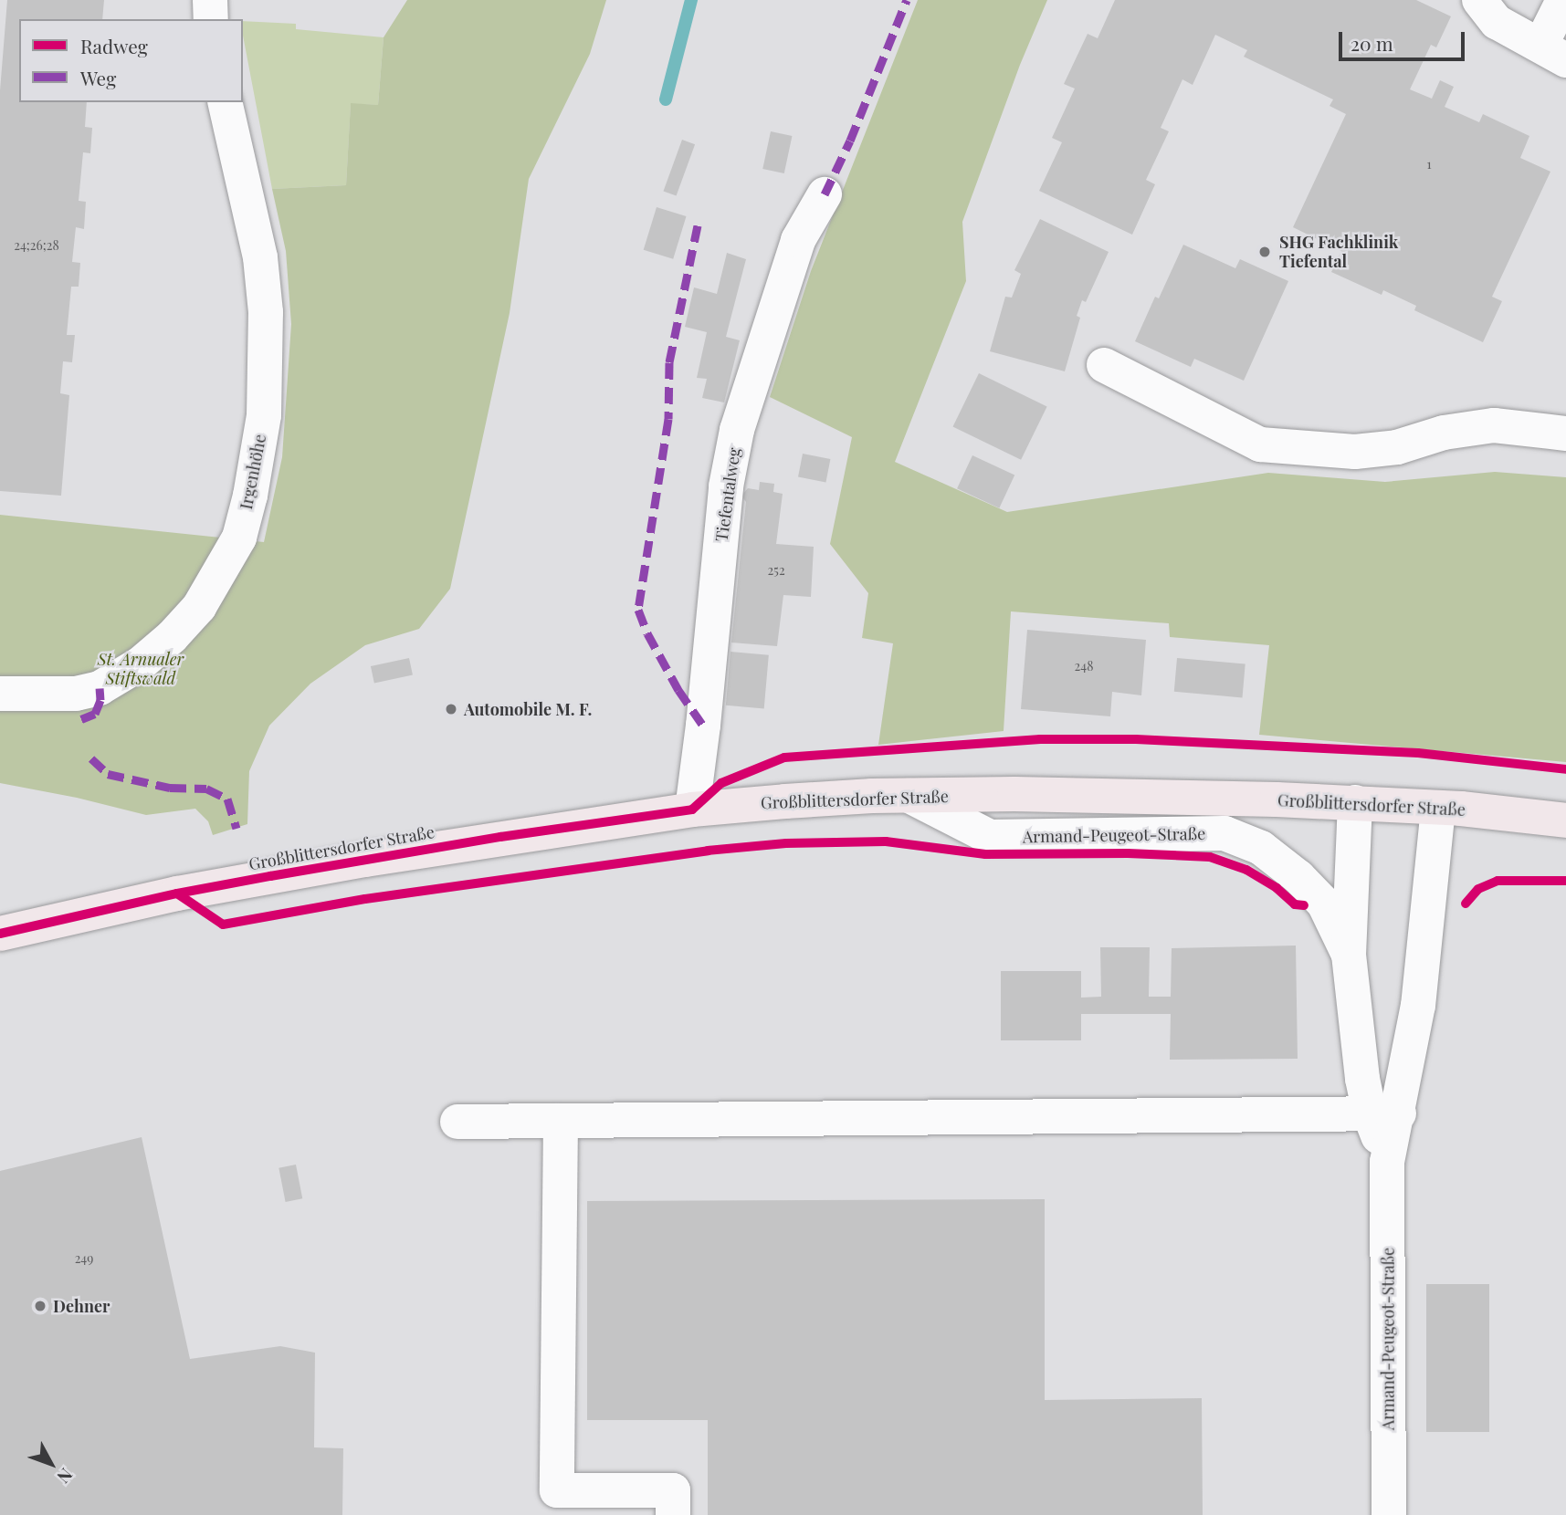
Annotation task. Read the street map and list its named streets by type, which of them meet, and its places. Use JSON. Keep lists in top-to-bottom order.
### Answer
{
  "streets": {
    "main road": ["Großblittersdorfer Straße"],
    "street": ["Irgenhöhe", "Tiefentalweg", "Armand-Peugeot-Straße"]
  },
  "crossings": [
    ["Tiefentalweg", "Großblittersdorfer Straße"],
    ["Großblittersdorfer Straße", "Armand-Peugeot-Straße"]
  ],
  "parks": ["St. Arnualer Stiftswald"],
  "places": ["SHG Fachklinik Tiefental", "Automobile M. F.", "Dehner"],
  "house_numbers": [
    "1",
    "24;26;28",
    "252",
    "248",
    "249"
  ],
  "legend": ["Radweg", "Weg"],
  "scale_bar": "20 m",
  "north": "bottom right"
}
